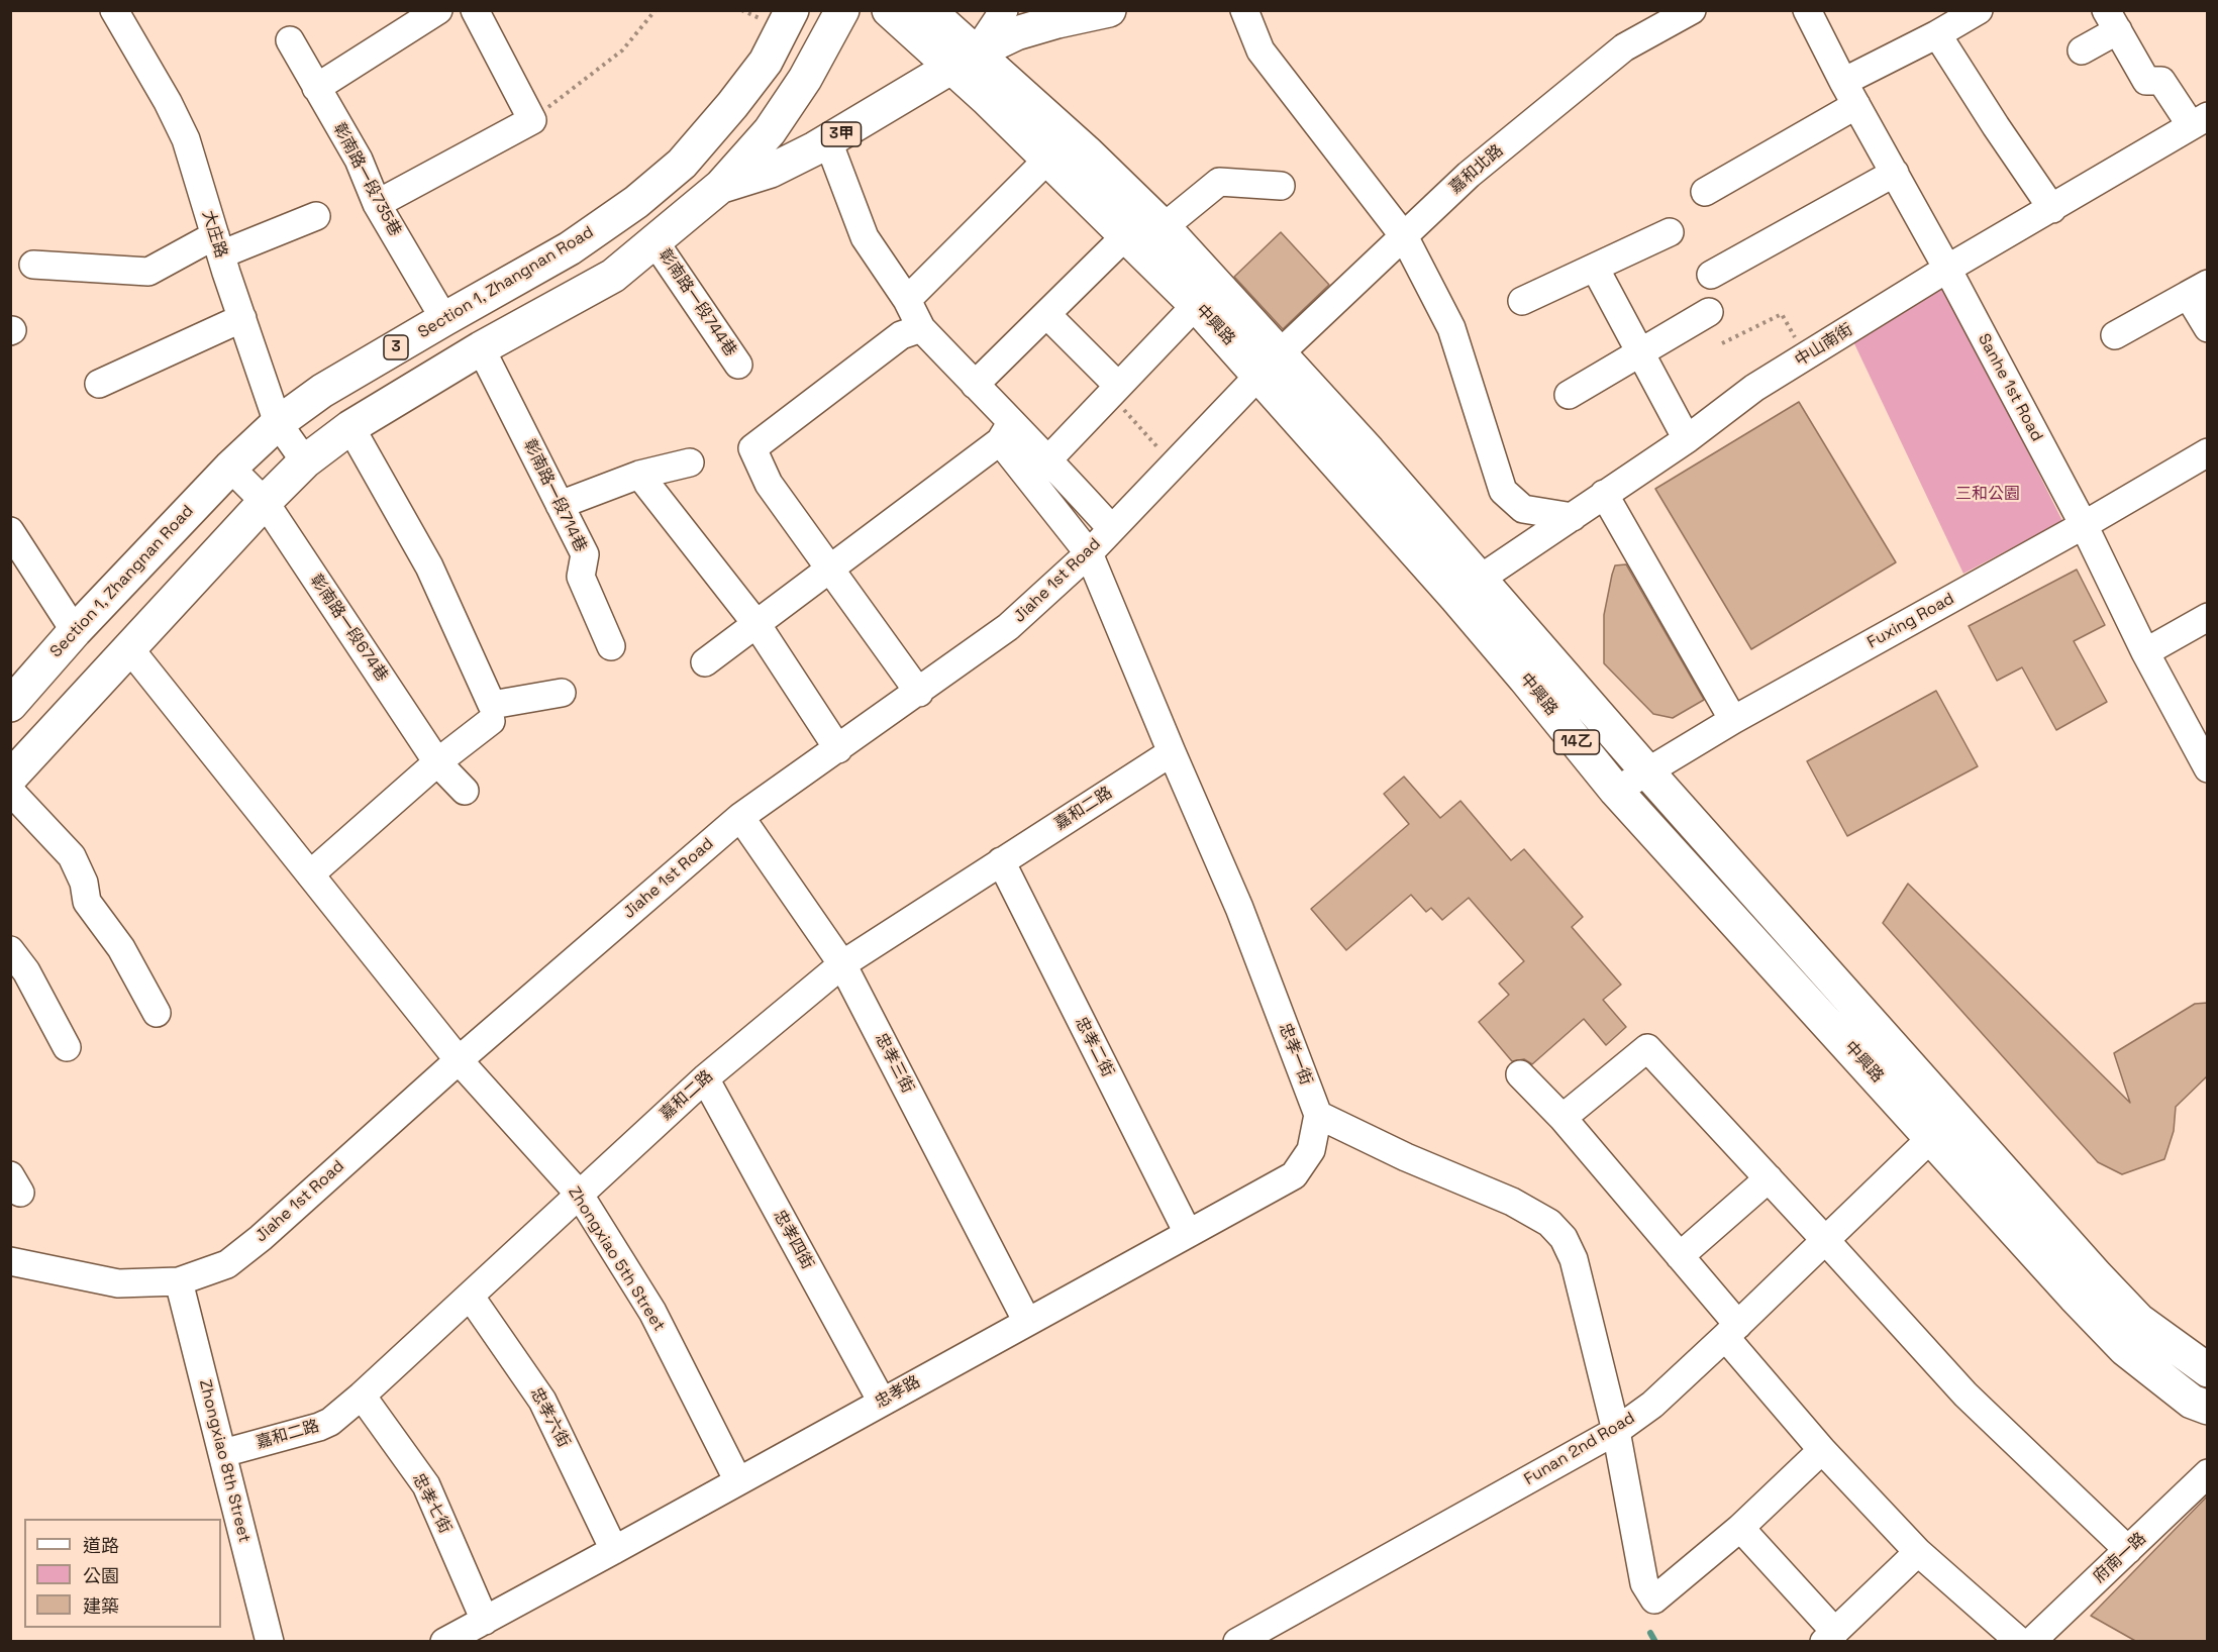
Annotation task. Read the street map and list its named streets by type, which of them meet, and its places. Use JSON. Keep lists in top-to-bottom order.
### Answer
{
  "streets": {
    "main road": [
      "3甲",
      "Section 1, Zhangnan Road",
      "中興路",
      "3",
      "14乙"
    ],
    "street": [
      "嘉和北路",
      "彰南路一段735巷",
      "大庄路",
      "彰南路一段744巷",
      "中山南街",
      "Sanhe 1st Road",
      "彰南路一段714巷",
      "Jiahe 1st Road",
      "Fuxing Road",
      "彰南路一段674巷",
      "嘉和二路",
      "忠孝二街",
      "忠孝一街",
      "忠孝三街",
      "忠孝四街",
      "Zhongxiao 5th Street",
      "忠孝路",
      "忠孝六街",
      "Funan 2nd Road",
      "Zhongxiao 8th Street",
      "忠孝七街",
      "府南一路"
    ]
  },
  "crossings": [
    ["3甲", "中興路"],
    ["嘉和北路", "中興路"],
    ["嘉和北路", "Jiahe 1st Road"],
    ["彰南路一段735巷", "Section 1, Zhangnan Road"],
    ["大庄路", "Section 1, Zhangnan Road"],
    ["Section 1, Zhangnan Road", "彰南路一段674巷"],
    ["中興路", "中山南街"],
    ["中興路", "Jiahe 1st Road"],
    ["中興路", "Fuxing Road"],
    ["中興路", "Funan 2nd Road"],
    ["中山南街", "Sanhe 1st Road"],
    ["Sanhe 1st Road", "Fuxing Road"],
    ["Jiahe 1st Road", "忠孝一街"],
    ["Jiahe 1st Road", "忠孝三街"],
    ["Jiahe 1st Road", "Zhongxiao 5th Street"],
    ["Jiahe 1st Road", "Zhongxiao 8th Street"],
    ["嘉和二路", "忠孝二街"],
    ["嘉和二路", "忠孝一街"],
    ["嘉和二路", "忠孝三街"],
    ["嘉和二路", "忠孝四街"],
    ["嘉和二路", "Zhongxiao 5th Street"],
    ["嘉和二路", "忠孝六街"],
    ["嘉和二路", "Zhongxiao 8th Street"],
    ["嘉和二路", "忠孝七街"],
    ["忠孝二街", "忠孝路"],
    ["忠孝一街", "忠孝路"],
    ["忠孝三街", "忠孝路"],
    ["忠孝四街", "忠孝路"],
    ["Zhongxiao 5th Street", "忠孝路"],
    ["忠孝路", "忠孝六街"],
    ["忠孝路", "忠孝七街"]
  ],
  "parks": ["三和公園"],
  "legend": ["道路", "公園", "建築"]
}
